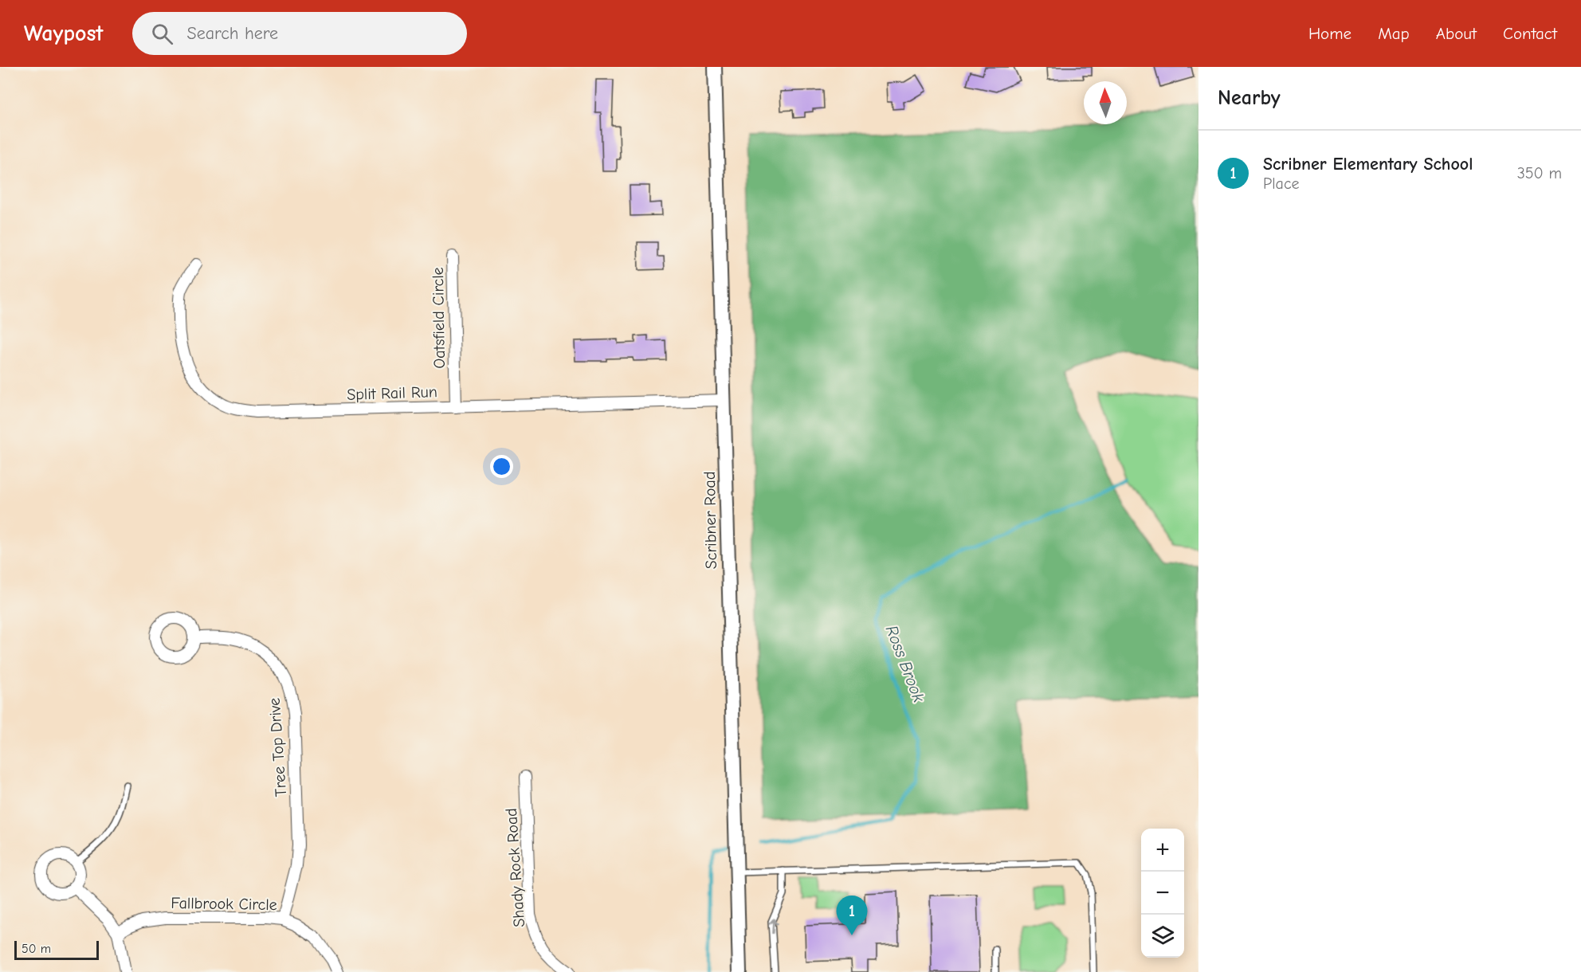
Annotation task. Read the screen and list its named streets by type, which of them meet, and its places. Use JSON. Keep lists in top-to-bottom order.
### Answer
{
  "streets": {
    "street": [
      "Oatsfield Circle",
      "Split Rail Run",
      "Scribner Road",
      "Tree Top Drive",
      "Shady Rock Road",
      "Fallbrook Circle"
    ]
  },
  "crossings": [
    ["Oatsfield Circle", "Split Rail Run"],
    ["Split Rail Run", "Scribner Road"],
    ["Tree Top Drive", "Fallbrook Circle"]
  ],
  "water": ["Ross Brook"],
  "scale_bar": "50 m",
  "north": "top",
  "page": {
    "header": "Waypost",
    "search": "Search here",
    "nav": [
      "Home",
      "Map",
      "About",
      "Contact"
    ],
    "heading": "Nearby",
    "list": [
      {
        "mark": "1",
        "name": "Scribner Elementary School",
        "note": "Place",
        "value": "350 m"
      }
    ],
    "map_buttons": ["+", "−"],
    "pins": "1",
    "scale": "50 m"
  }
}
